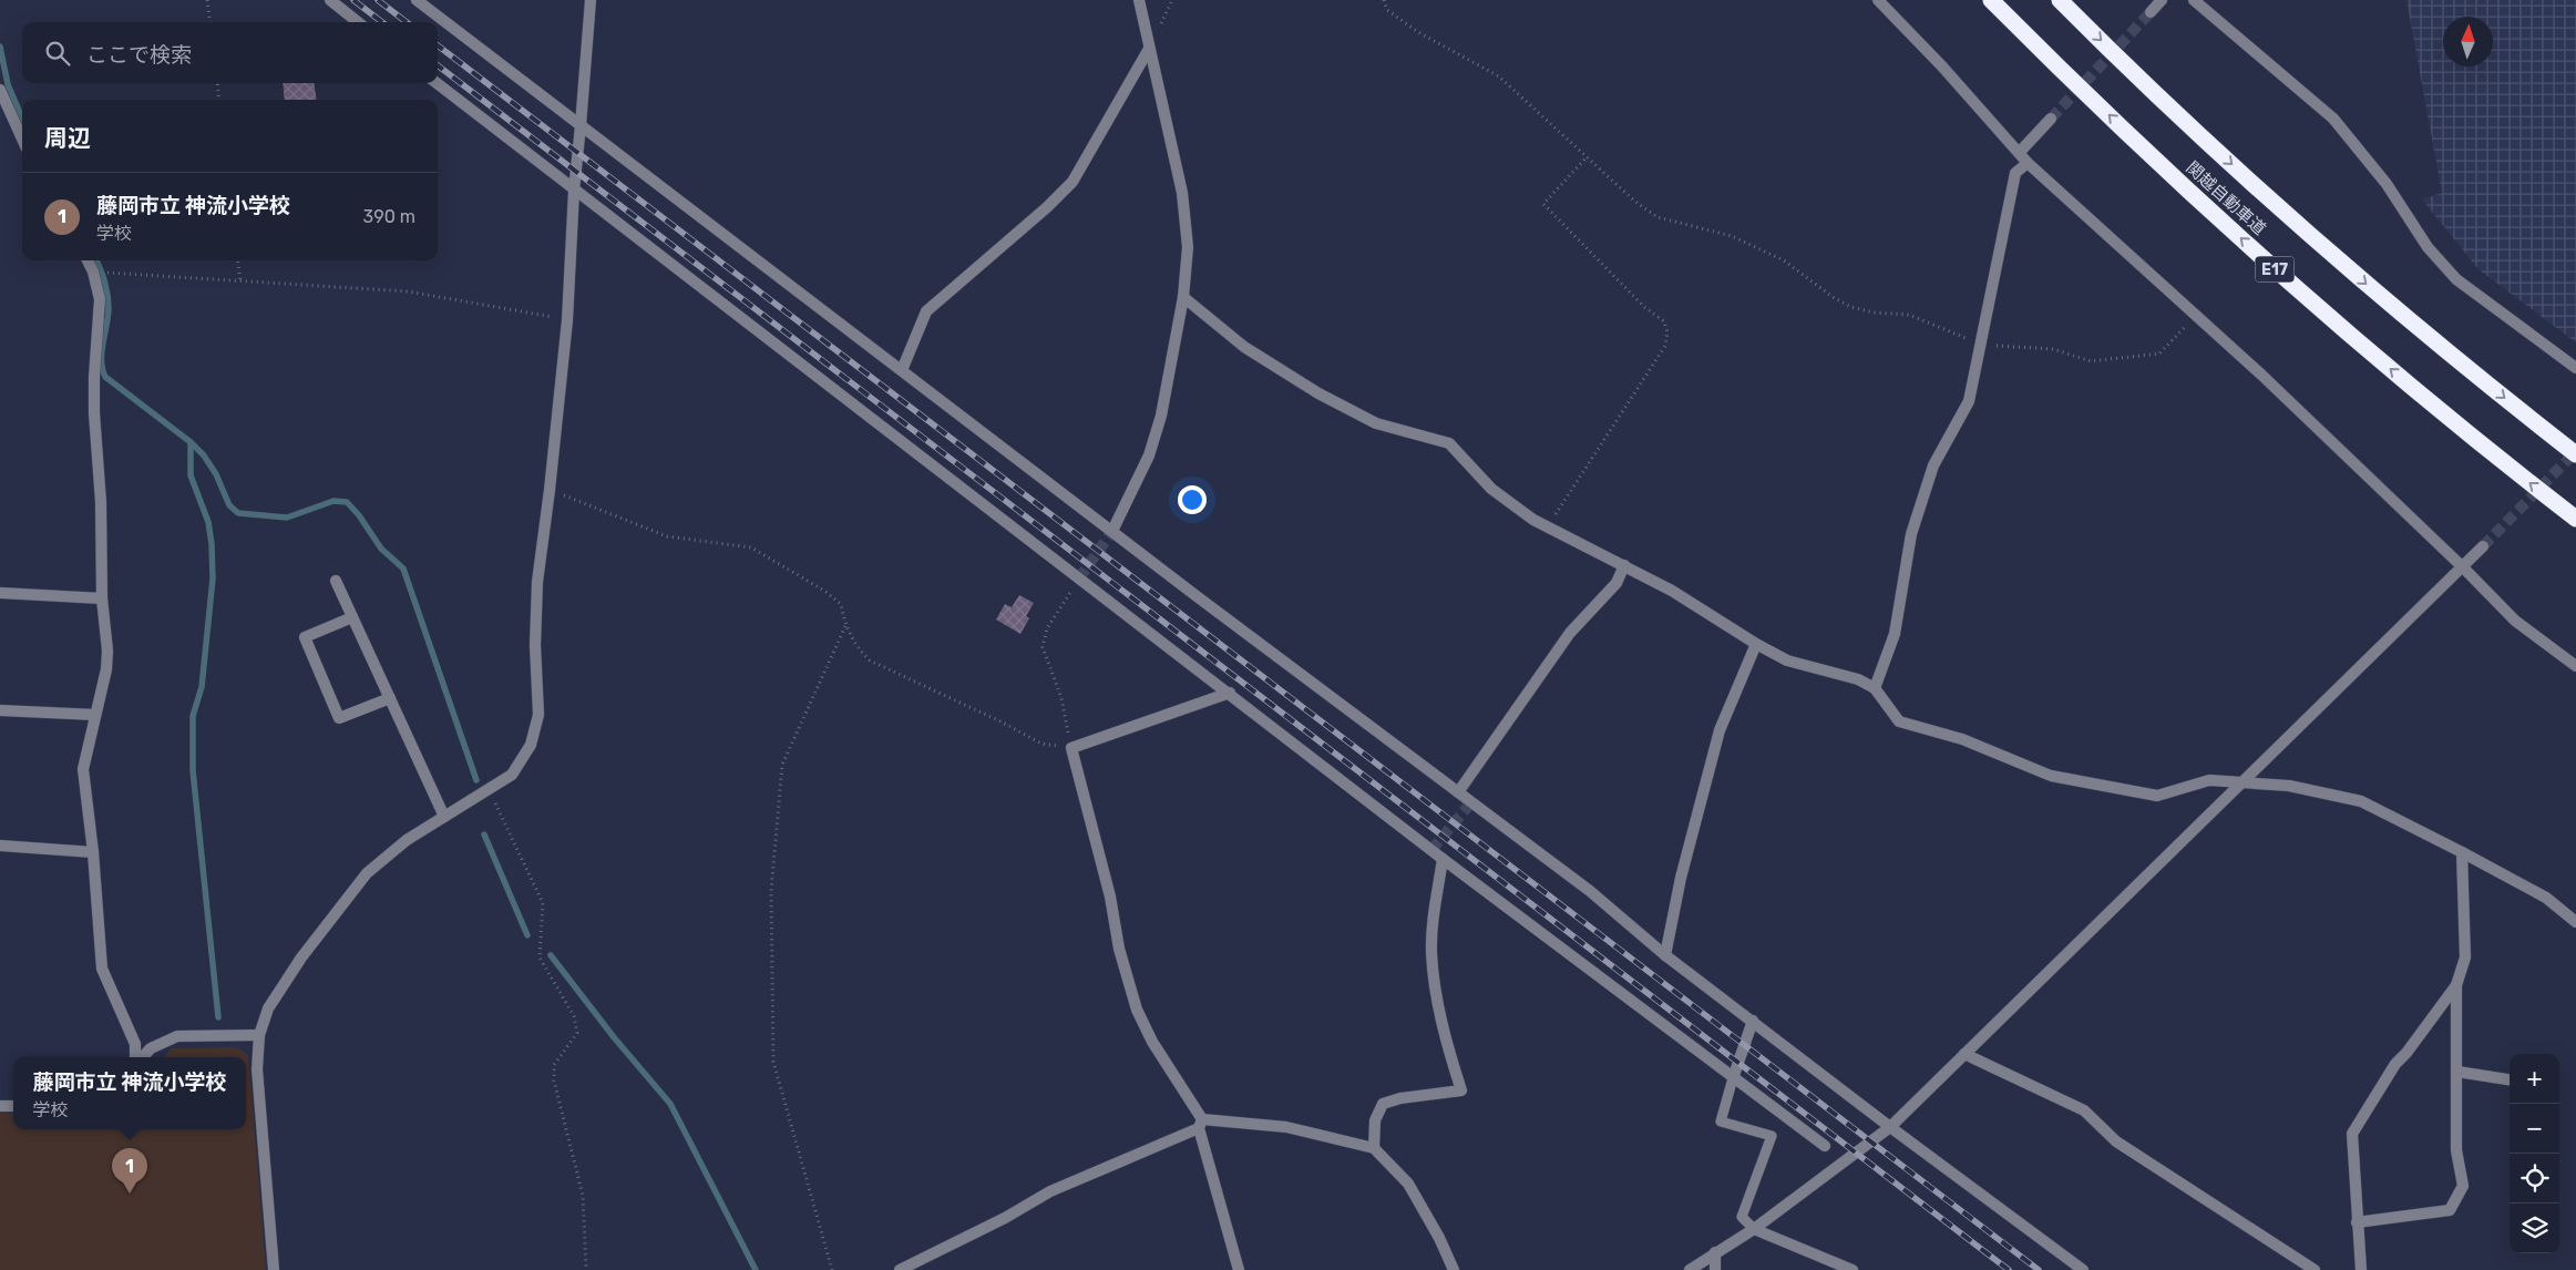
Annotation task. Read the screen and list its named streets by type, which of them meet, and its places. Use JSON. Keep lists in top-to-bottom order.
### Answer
{
  "streets": {
    "highway": ["関越自動車道", "E17"]
  },
  "north": "top",
  "page": {
    "search": "ここで検索",
    "heading": "周辺",
    "list": [
      {
        "mark": "1",
        "name": "藤岡市立 神流小学校",
        "note": "学校",
        "value": "390 m"
      }
    ],
    "map_buttons": ["+", "−"],
    "popup": ["藤岡市立 神流小学校", "学校"],
    "pins": "1"
  }
}
